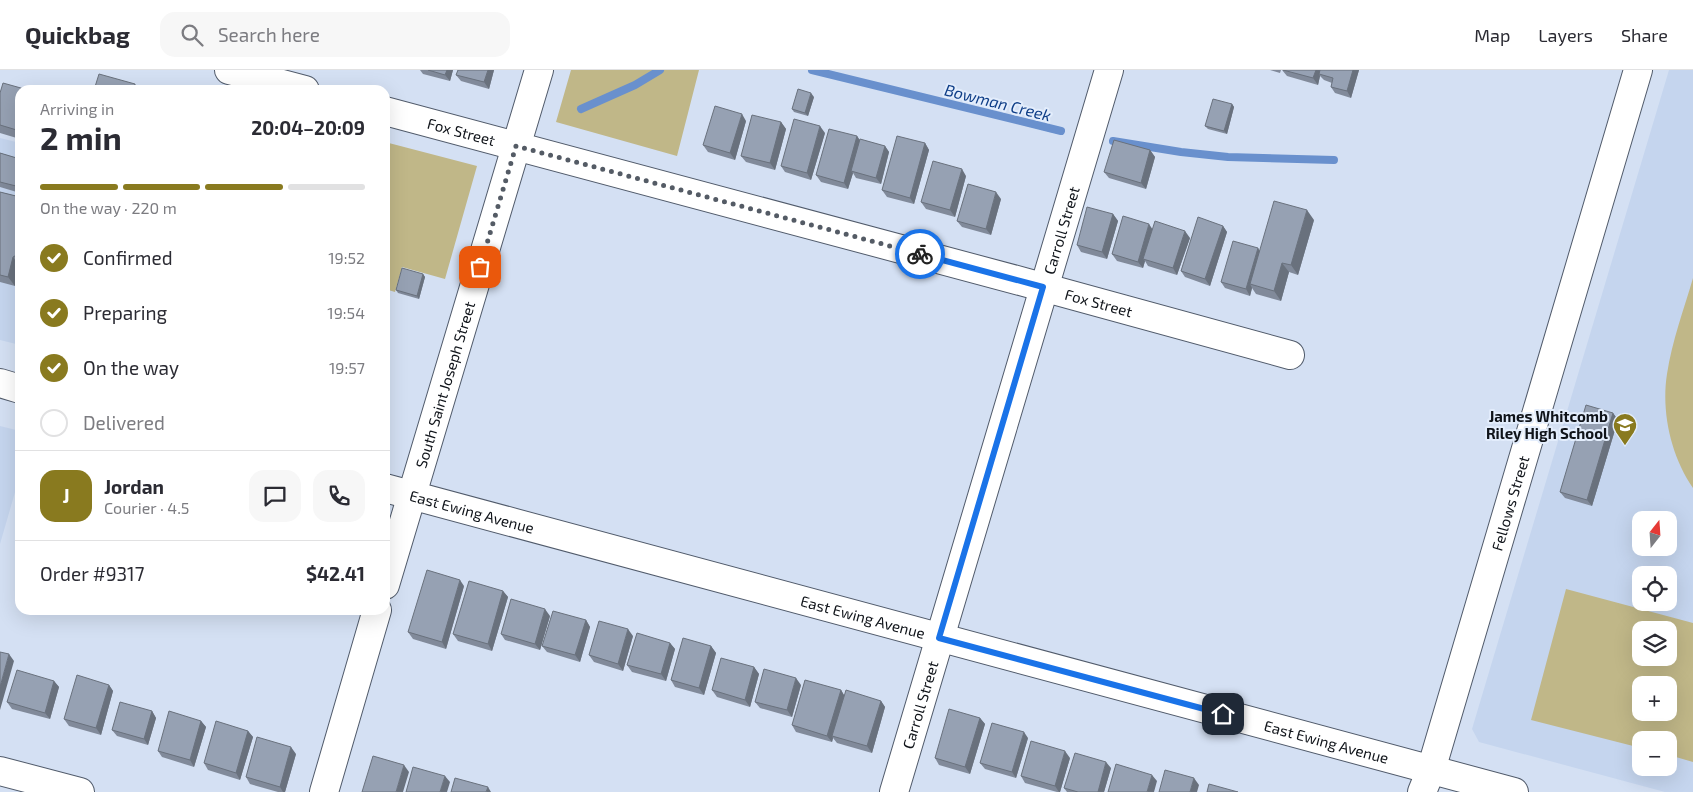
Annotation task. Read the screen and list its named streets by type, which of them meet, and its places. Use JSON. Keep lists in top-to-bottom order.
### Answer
{
  "streets": {
    "street": [
      "Fox Street",
      "Carroll Street",
      "South Saint Joseph Street",
      "Fellows Street",
      "East Ewing Avenue"
    ]
  },
  "crossings": [
    ["Fox Street", "Carroll Street"],
    ["Fox Street", "South Saint Joseph Street"],
    ["Carroll Street", "East Ewing Avenue"],
    ["South Saint Joseph Street", "East Ewing Avenue"],
    ["Fellows Street", "East Ewing Avenue"]
  ],
  "water": ["Bowman Creek"],
  "places": {
    "school or university": ["James Whitcomb Riley High School"]
  },
  "north": "top",
  "page": {
    "header": "Quickbag",
    "search": "Search here",
    "nav": ["Map", "Layers", "Share"],
    "heading": ["2 min", "Arriving in", "20:04–20:09"],
    "panel": [
      "Jordan",
      "Courier · 4.5",
      "Order #9317",
      "$42.41"
    ],
    "bar": "On the way · 220 m",
    "list": [
      ["Confirmed", "19:52"],
      ["Preparing", "19:54"],
      ["On the way", "19:57"],
      "Delivered"
    ],
    "round": "J",
    "map_buttons": ["+", "−"]
  }
}
